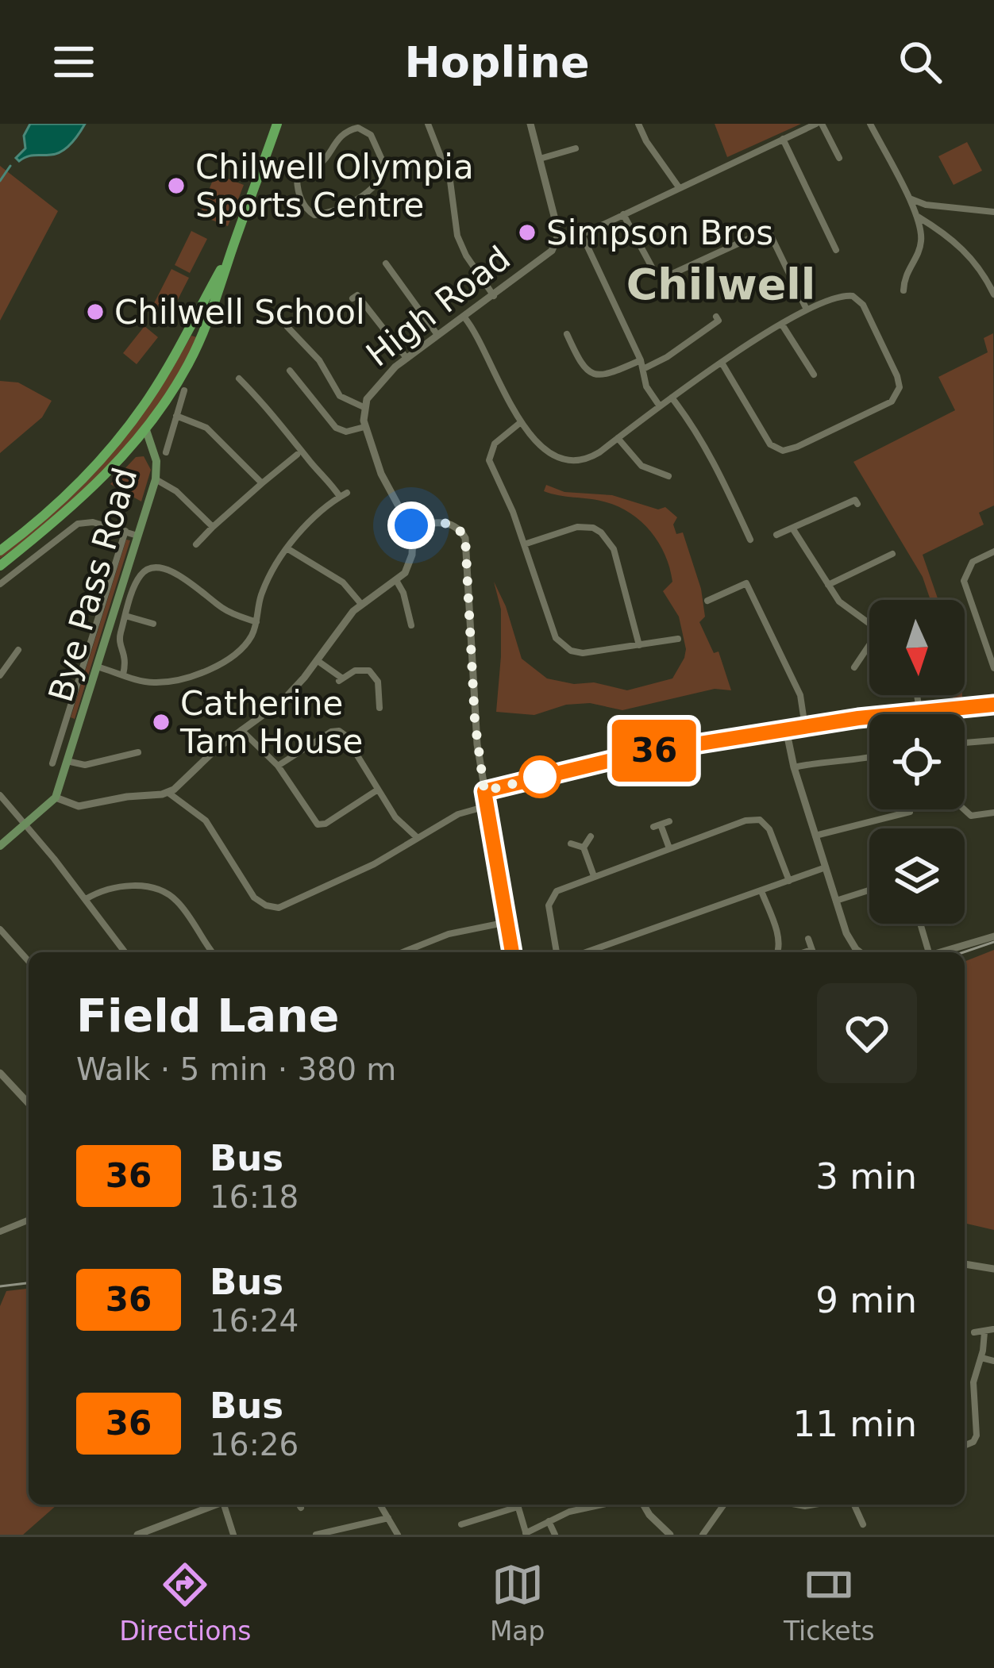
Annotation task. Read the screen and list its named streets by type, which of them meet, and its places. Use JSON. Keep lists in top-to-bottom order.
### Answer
{
  "streets": {
    "main road": ["Bye Pass Road"],
    "street": ["High Road"]
  },
  "districts": ["Chilwell"],
  "places": [
    "Chilwell Olympia Sports Centre",
    "Simpson Bros",
    "Chilwell School",
    "Catherine Tam House"
  ],
  "lines": ["bus line 36"],
  "north": "bottom",
  "page": {
    "header": "Hopline",
    "on_map": "36",
    "heading": ["Field Lane", "Walk · 5 min · 380 m"],
    "list": [
      {
        "mark": "36",
        "name": "Bus",
        "note": "16:18",
        "value": "3 min"
      },
      {
        "mark": "36",
        "name": "Bus",
        "note": "16:24",
        "value": "9 min"
      },
      {
        "mark": "36",
        "name": "Bus",
        "note": "16:26",
        "value": "11 min"
      }
    ],
    "tabs": ["Directions", "Map", "Tickets"]
  }
}
